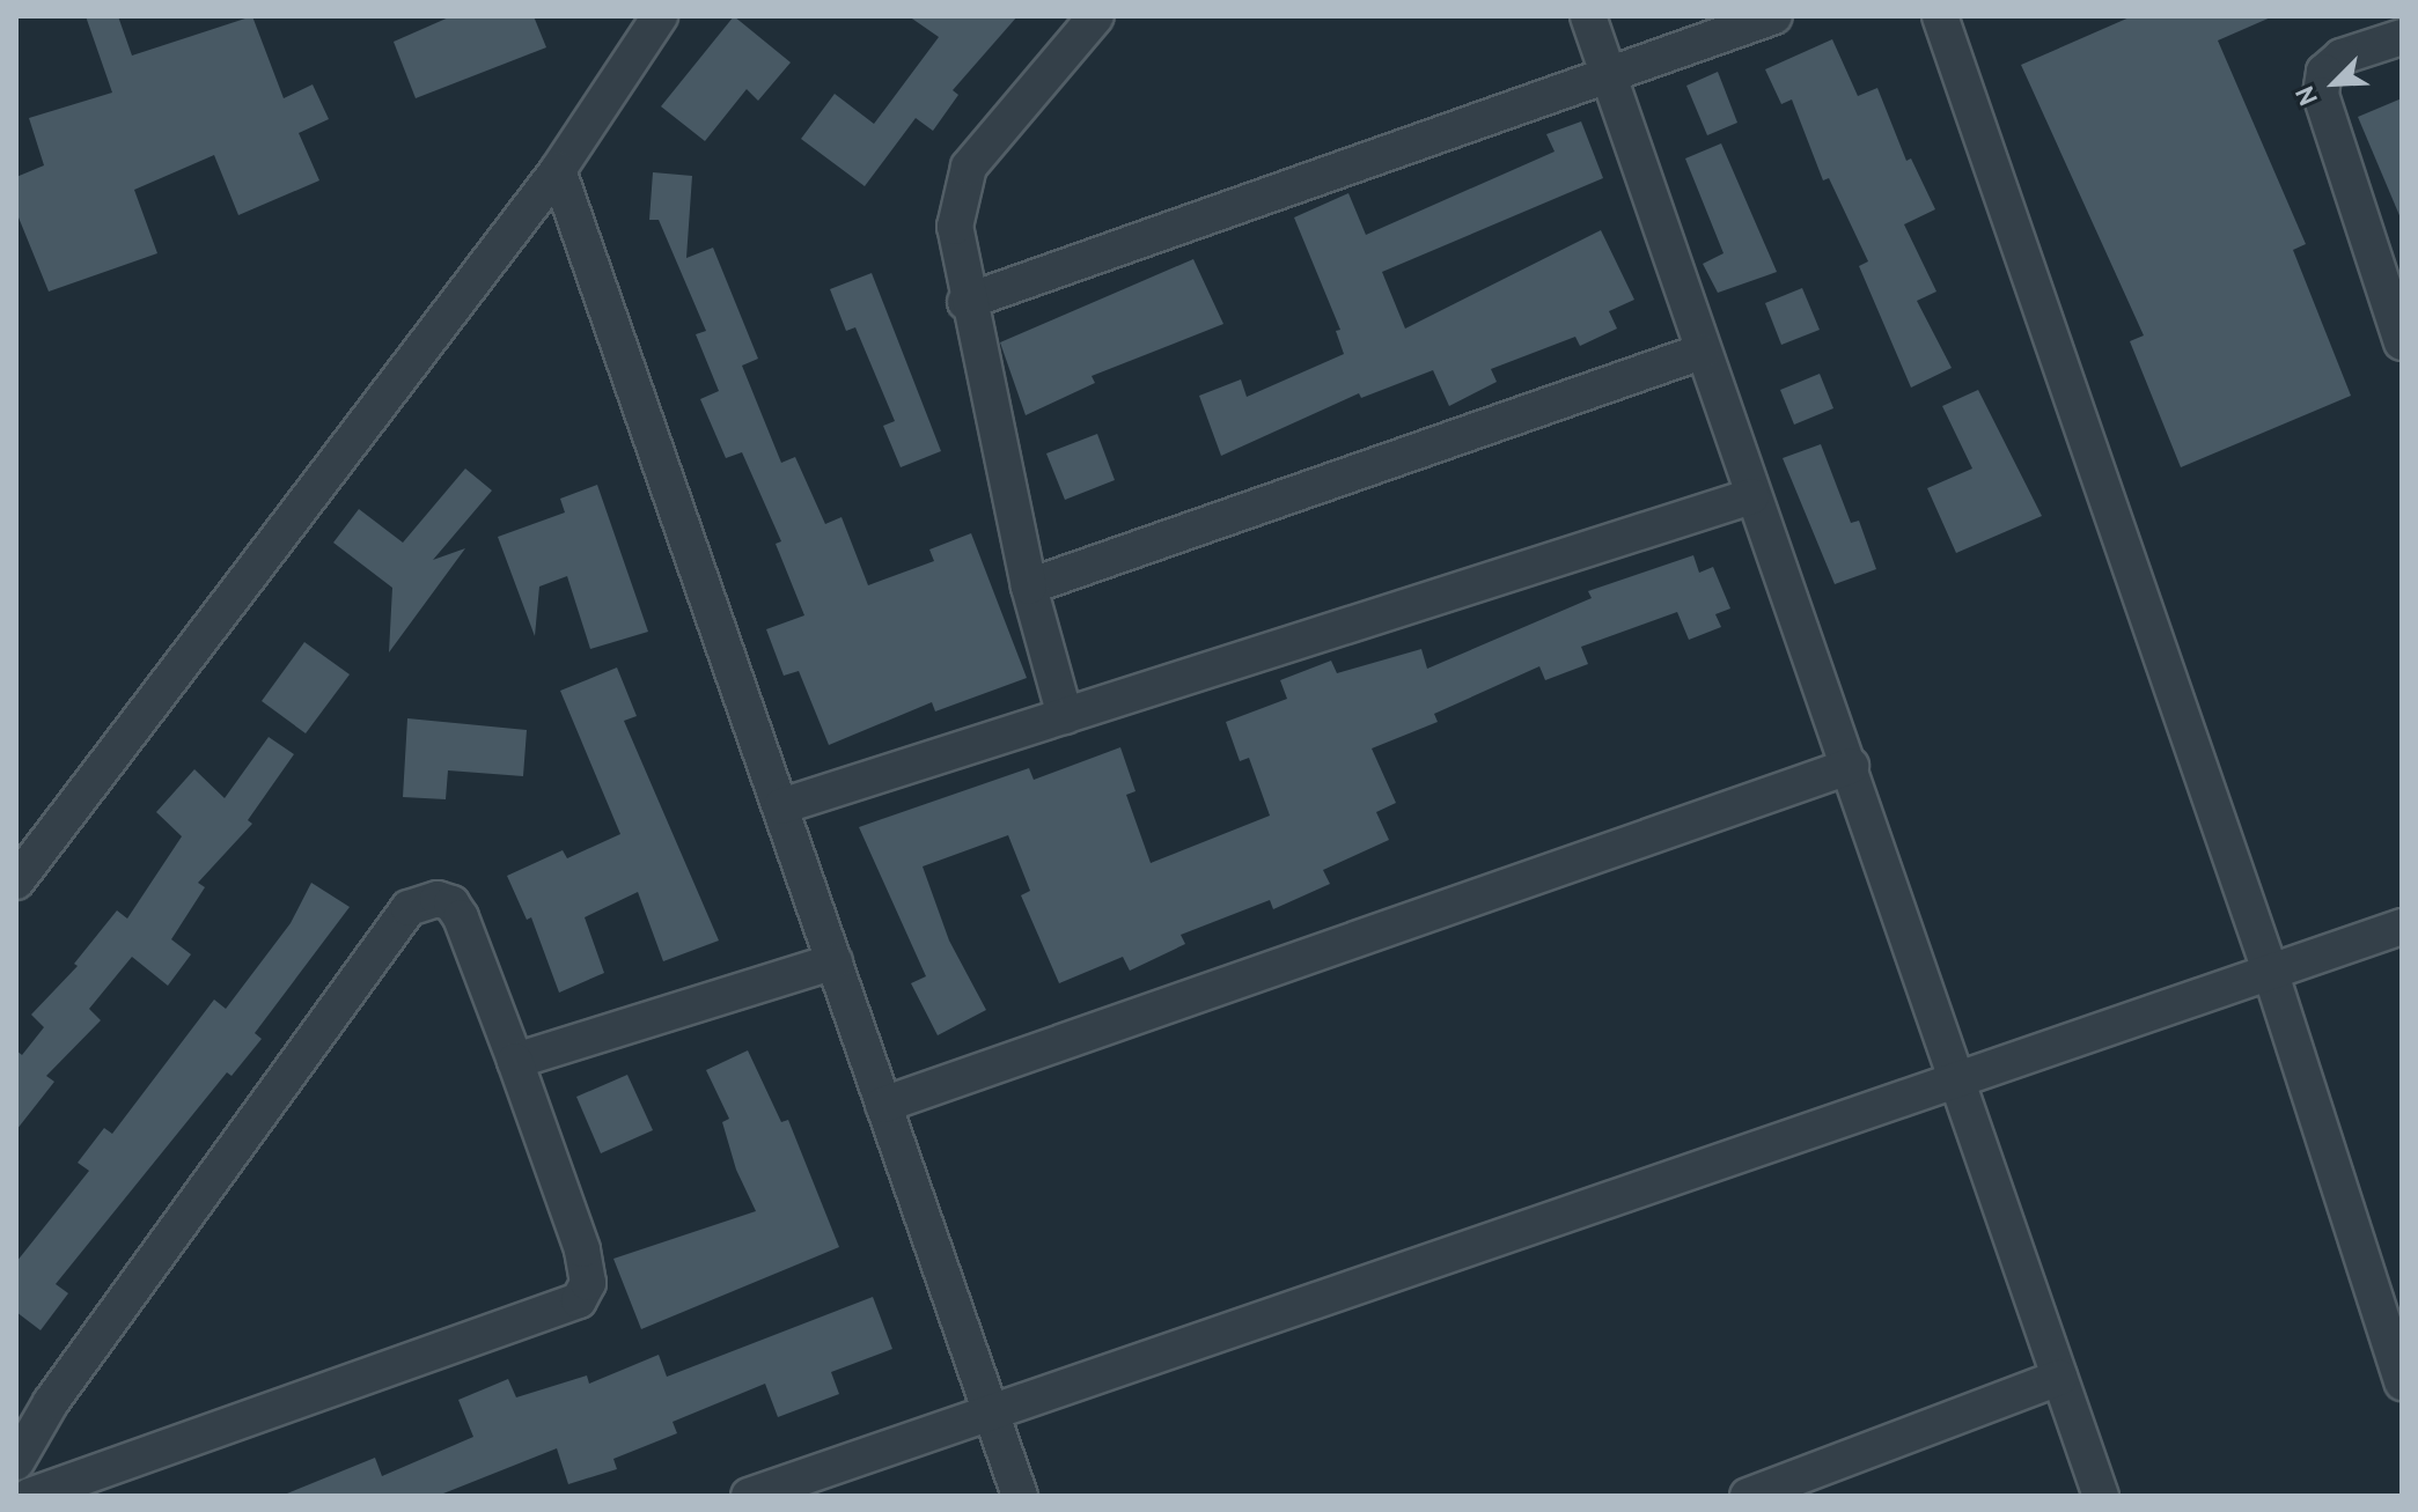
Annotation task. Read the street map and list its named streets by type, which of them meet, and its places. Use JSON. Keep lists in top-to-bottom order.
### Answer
{
  "north": "bottom left"
}
